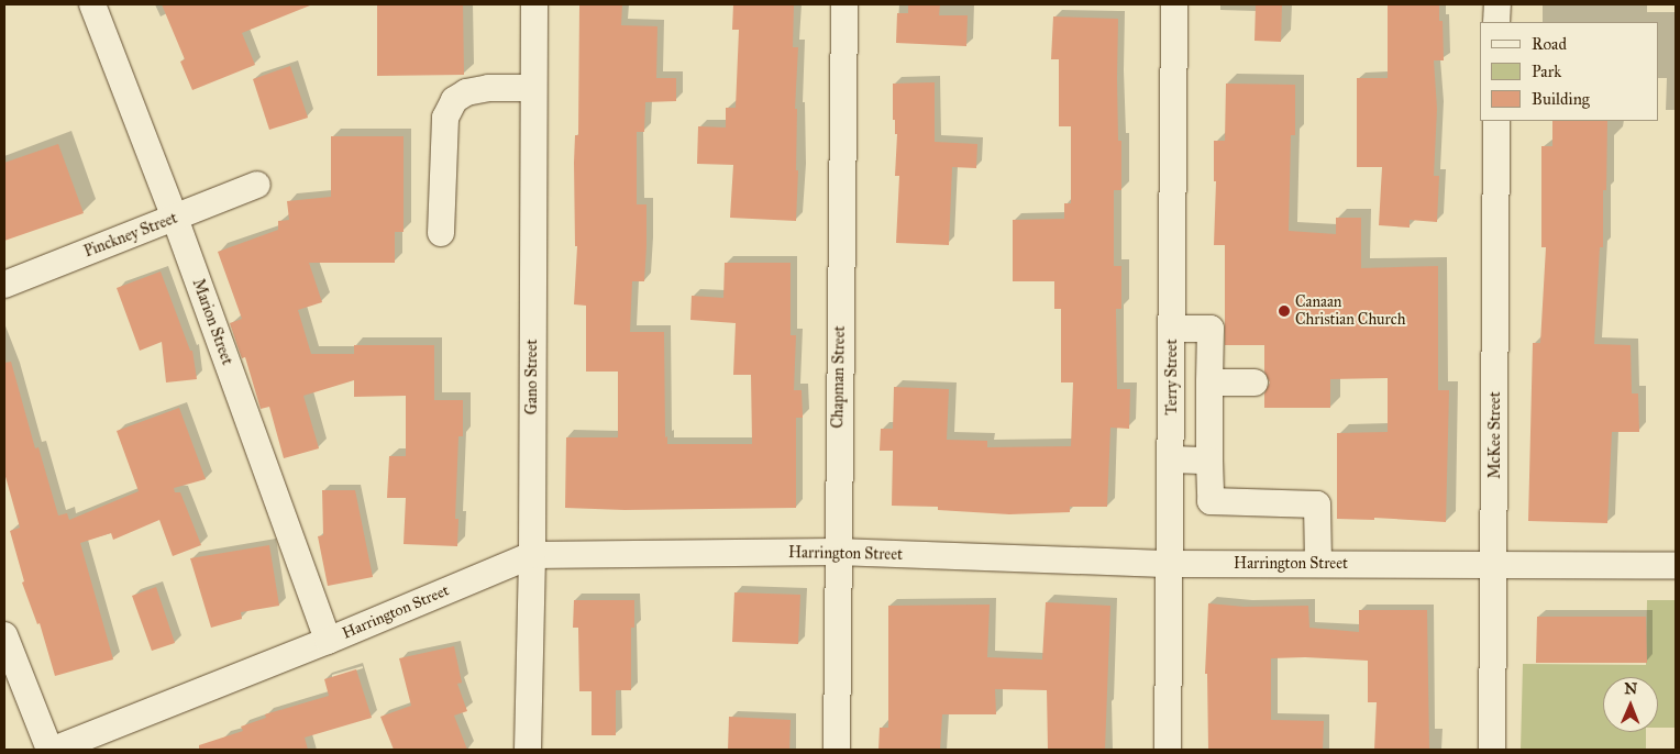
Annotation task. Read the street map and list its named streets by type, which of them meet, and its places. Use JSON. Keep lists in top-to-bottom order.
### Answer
{
  "streets": {
    "street": [
      "Pinckney Street",
      "Marion Street",
      "Gano Street",
      "Chapman Street",
      "Terry Street",
      "McKee Street",
      "Harrington Street"
    ]
  },
  "crossings": [
    ["Pinckney Street", "Marion Street"],
    ["Marion Street", "Harrington Street"],
    ["Gano Street", "Harrington Street"],
    ["Chapman Street", "Harrington Street"],
    ["Terry Street", "Harrington Street"],
    ["McKee Street", "Harrington Street"]
  ],
  "places": ["Canaan Christian Church"],
  "legend": ["Road", "Park", "Building"],
  "north": "top"
}
